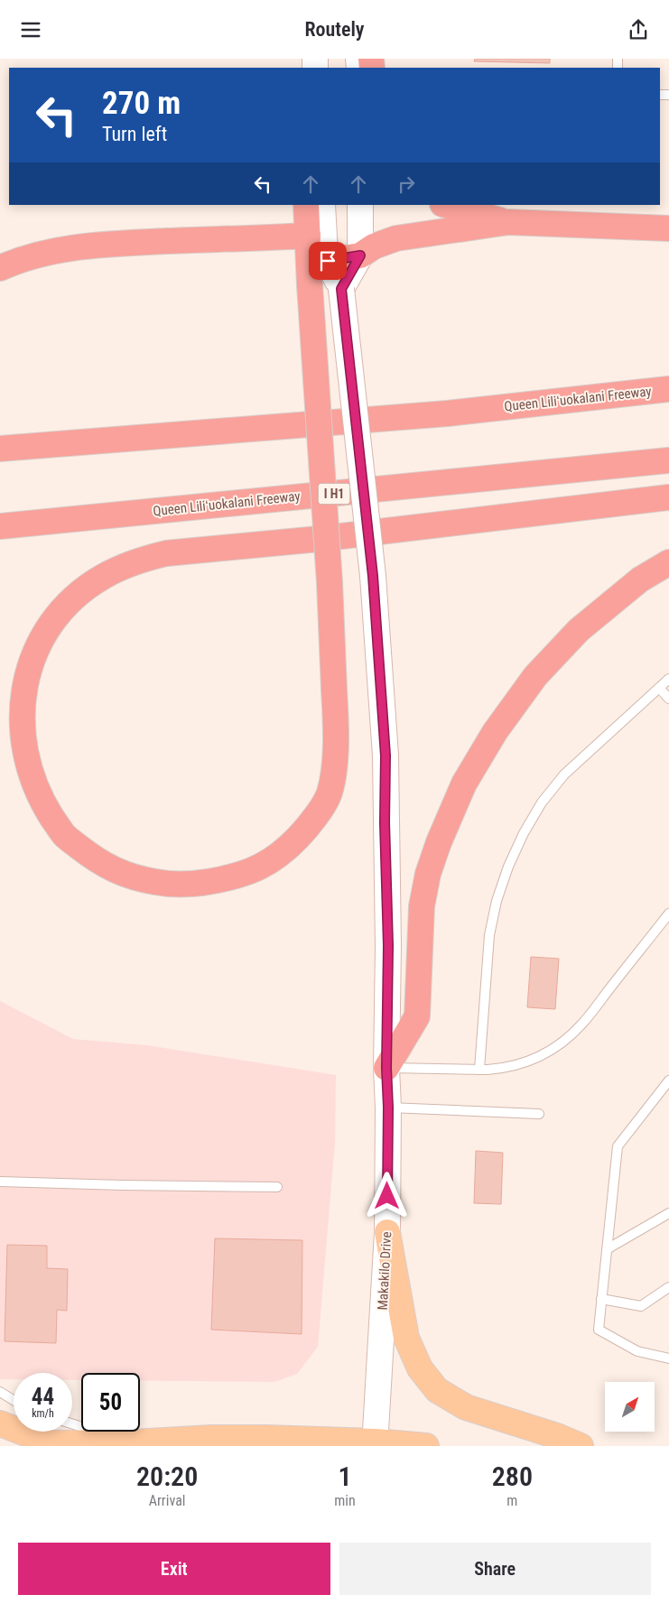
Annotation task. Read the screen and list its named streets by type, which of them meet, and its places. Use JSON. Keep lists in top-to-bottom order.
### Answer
{
  "streets": {
    "highway": ["Queen Liliʻuokalani Freeway", "I H1"],
    "main road": ["Makakilo Drive"]
  },
  "north": "top right",
  "page": {
    "header": "Routely",
    "turn": ["270 m", "Turn left"],
    "speed": "44 km/h",
    "limit": "50",
    "eta": [
      "20:20",
      "Arrival",
      "1",
      "min",
      "280",
      "m"
    ],
    "buttons": ["Exit", "Share"]
  }
}
